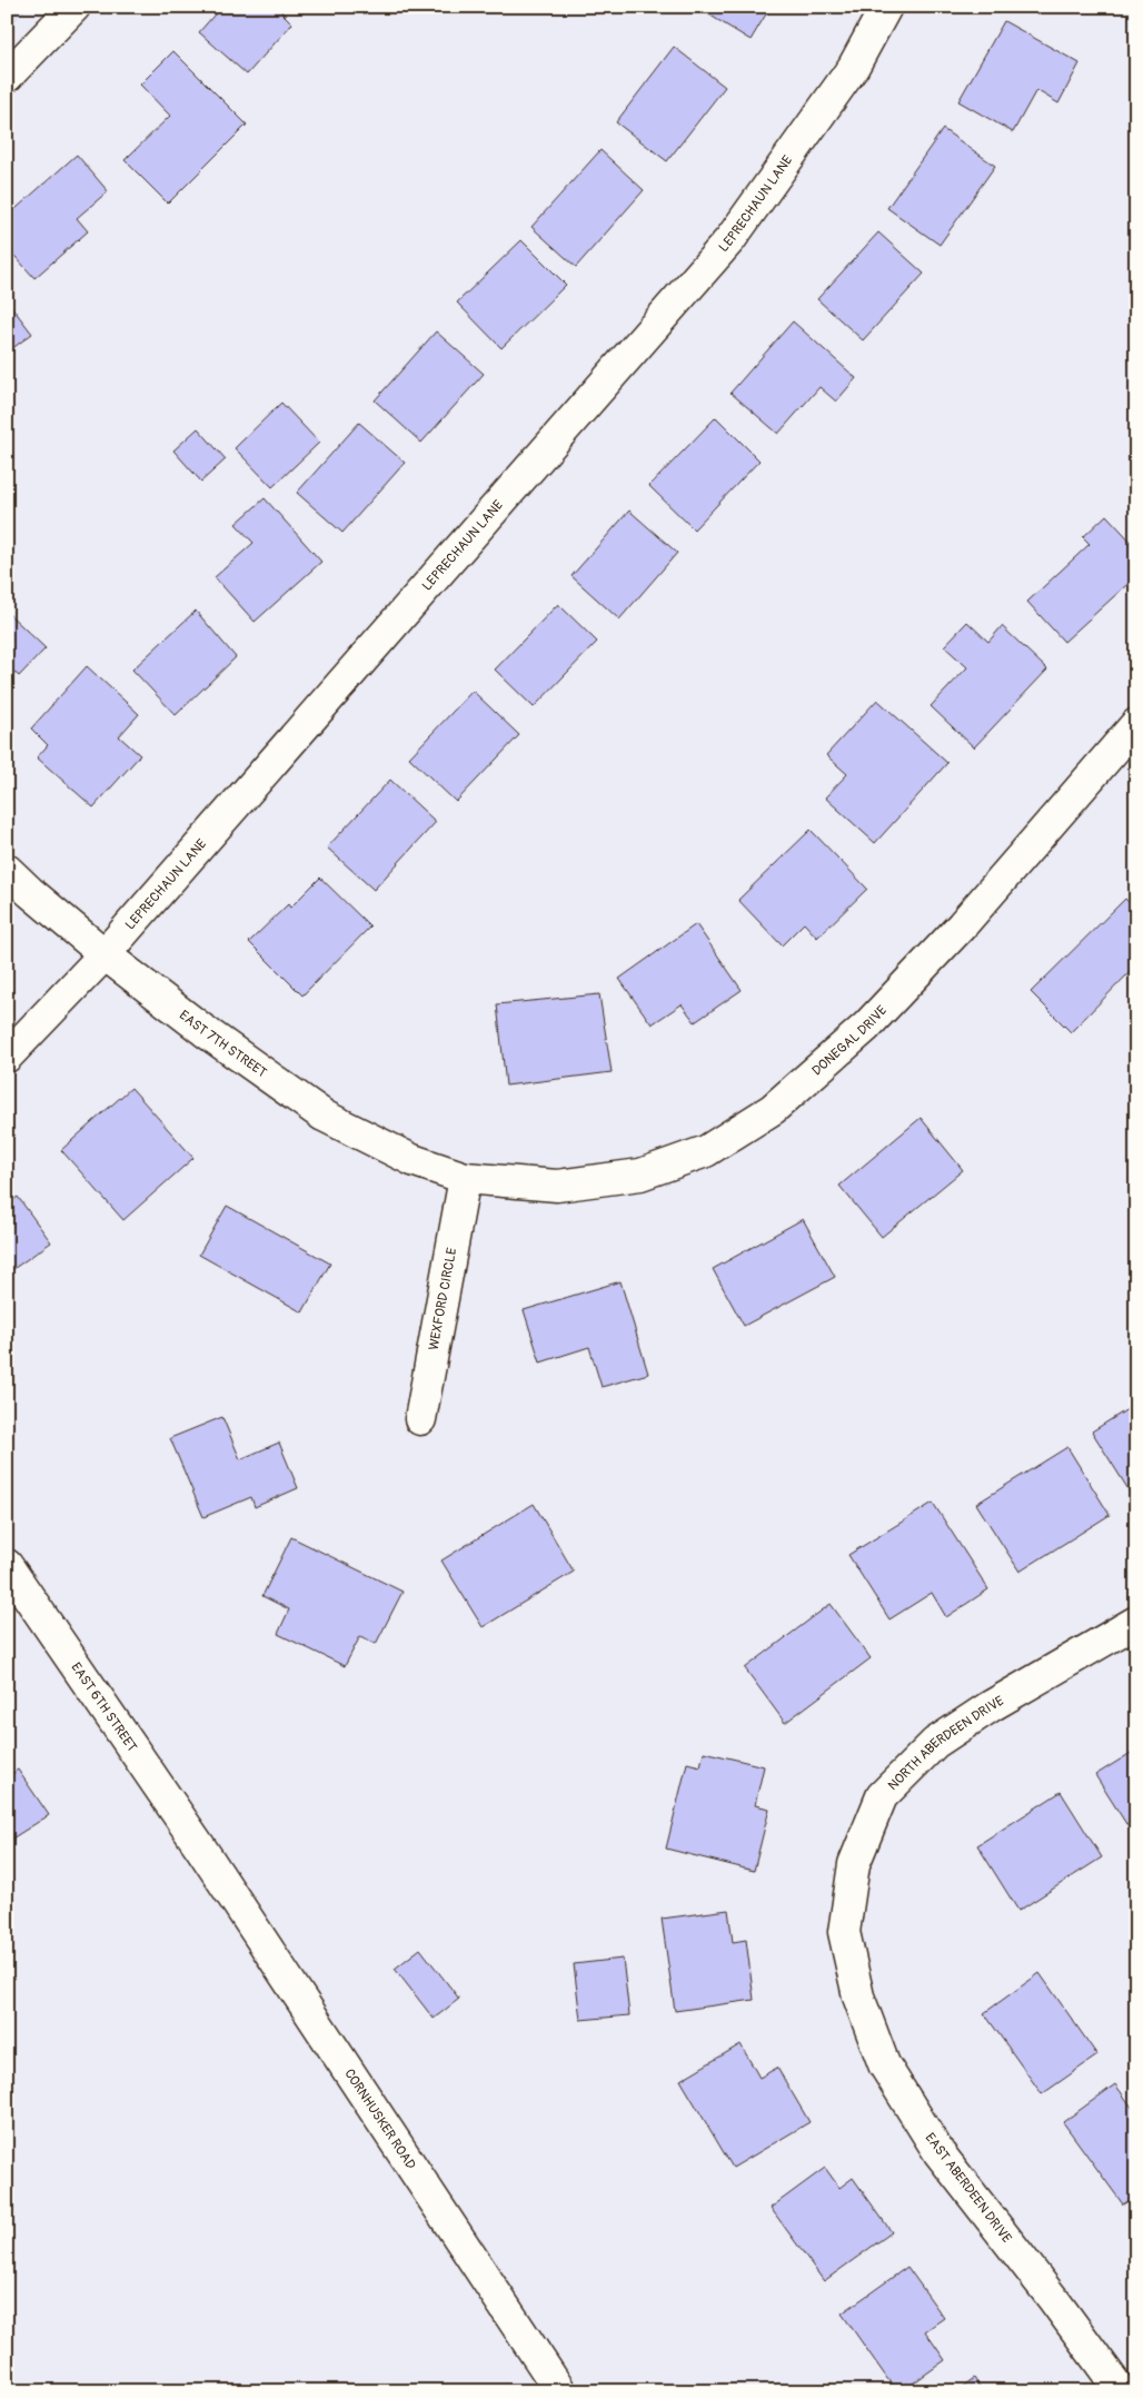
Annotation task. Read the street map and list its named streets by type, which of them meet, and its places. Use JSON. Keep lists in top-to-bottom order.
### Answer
{
  "streets": {
    "street": [
      "LEPRECHAUN LANE",
      "DONEGAL DRIVE",
      "EAST 7TH STREET",
      "WEXFORD CIRCLE",
      "EAST 6TH STREET",
      "NORTH ABERDEEN DRIVE",
      "CORNHUSKER ROAD",
      "EAST ABERDEEN DRIVE"
    ]
  },
  "crossings": [
    ["LEPRECHAUN LANE", "EAST 7TH STREET"],
    ["DONEGAL DRIVE", "EAST 7TH STREET"],
    ["DONEGAL DRIVE", "WEXFORD CIRCLE"],
    ["EAST 7TH STREET", "WEXFORD CIRCLE"],
    ["EAST 6TH STREET", "CORNHUSKER ROAD"],
    ["NORTH ABERDEEN DRIVE", "EAST ABERDEEN DRIVE"]
  ]
}
